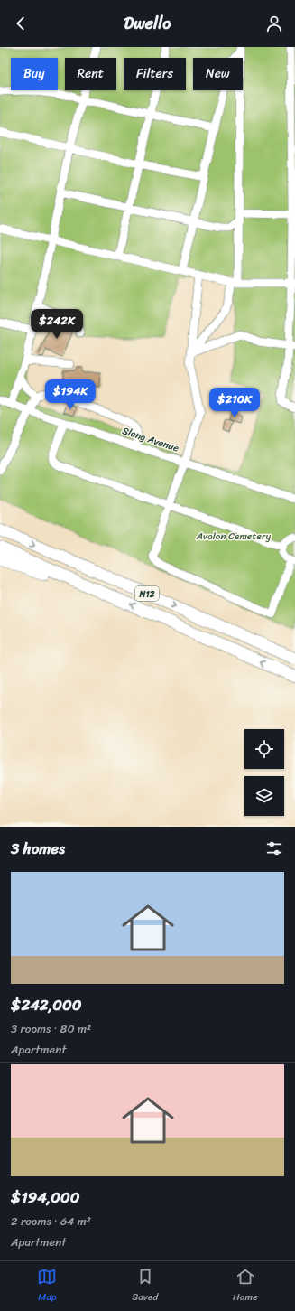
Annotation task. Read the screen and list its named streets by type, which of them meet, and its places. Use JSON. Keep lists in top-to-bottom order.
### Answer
{
  "streets": {
    "highway": ["N12"],
    "lane": ["Slang Avenue"]
  },
  "parks": ["Avalon Cemetery"],
  "page": {
    "header": "Dwello",
    "chip": [
      "Buy",
      "Rent",
      "Filters",
      "New"
    ],
    "price": ["$242K", "$194K", "$210K"],
    "heading": "3 homes",
    "list": [
      {
        "name": "$242,000",
        "note": "3 rooms · 80 m² · Apartment"
      },
      {
        "name": "$194,000",
        "note": "2 rooms · 64 m² · Apartment"
      }
    ],
    "tabs": ["Map", "Saved", "Home"]
  }
}
